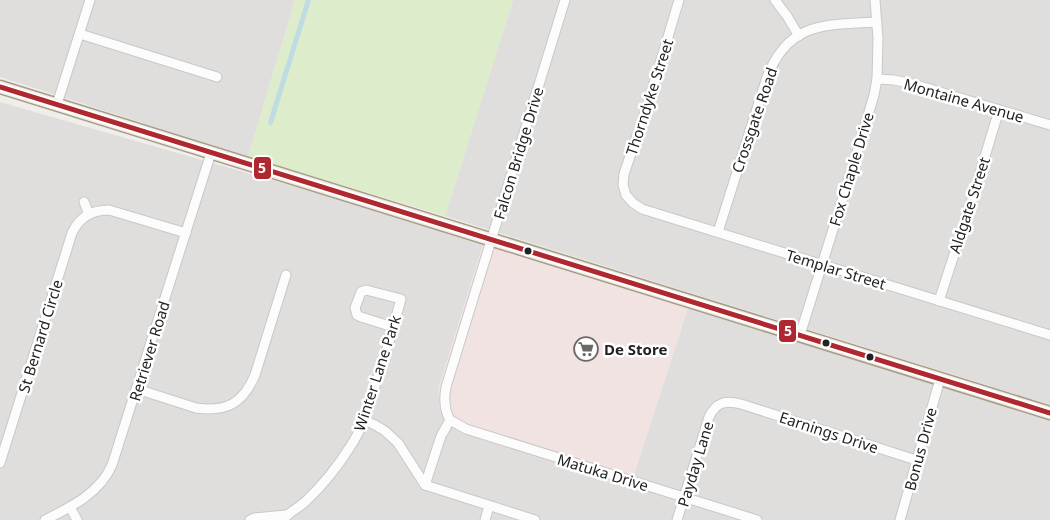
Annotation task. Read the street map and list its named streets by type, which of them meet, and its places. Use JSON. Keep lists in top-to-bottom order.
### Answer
{
  "streets": {
    "street": [
      "Thorndyke Street",
      "Montaine Avenue",
      "Crossgate Road",
      "Falcon Bridge Drive",
      "Fox Chaple Drive",
      "Aldgate Street",
      "Templar Street",
      "St Bernard Circle",
      "Retriever Road",
      "Winter Lane Park",
      "Earnings Drive",
      "Bonus Drive",
      "Payday Lane",
      "Matuka Drive"
    ]
  },
  "crossings": [
    ["Thorndyke Street", "Templar Street"],
    ["Montaine Avenue", "Fox Chaple Drive"],
    ["Montaine Avenue", "Aldgate Street"],
    ["Crossgate Road", "Fox Chaple Drive"],
    ["Crossgate Road", "Templar Street"],
    ["Falcon Bridge Drive", "Matuka Drive"],
    ["Fox Chaple Drive", "Templar Street"],
    ["Aldgate Street", "Templar Street"],
    ["Earnings Drive", "Bonus Drive"],
    ["Earnings Drive", "Payday Lane"],
    ["Payday Lane", "Matuka Drive"]
  ],
  "places": {
    "supermarket": ["De Store"]
  },
  "lines": ["transit line 5"]
}
